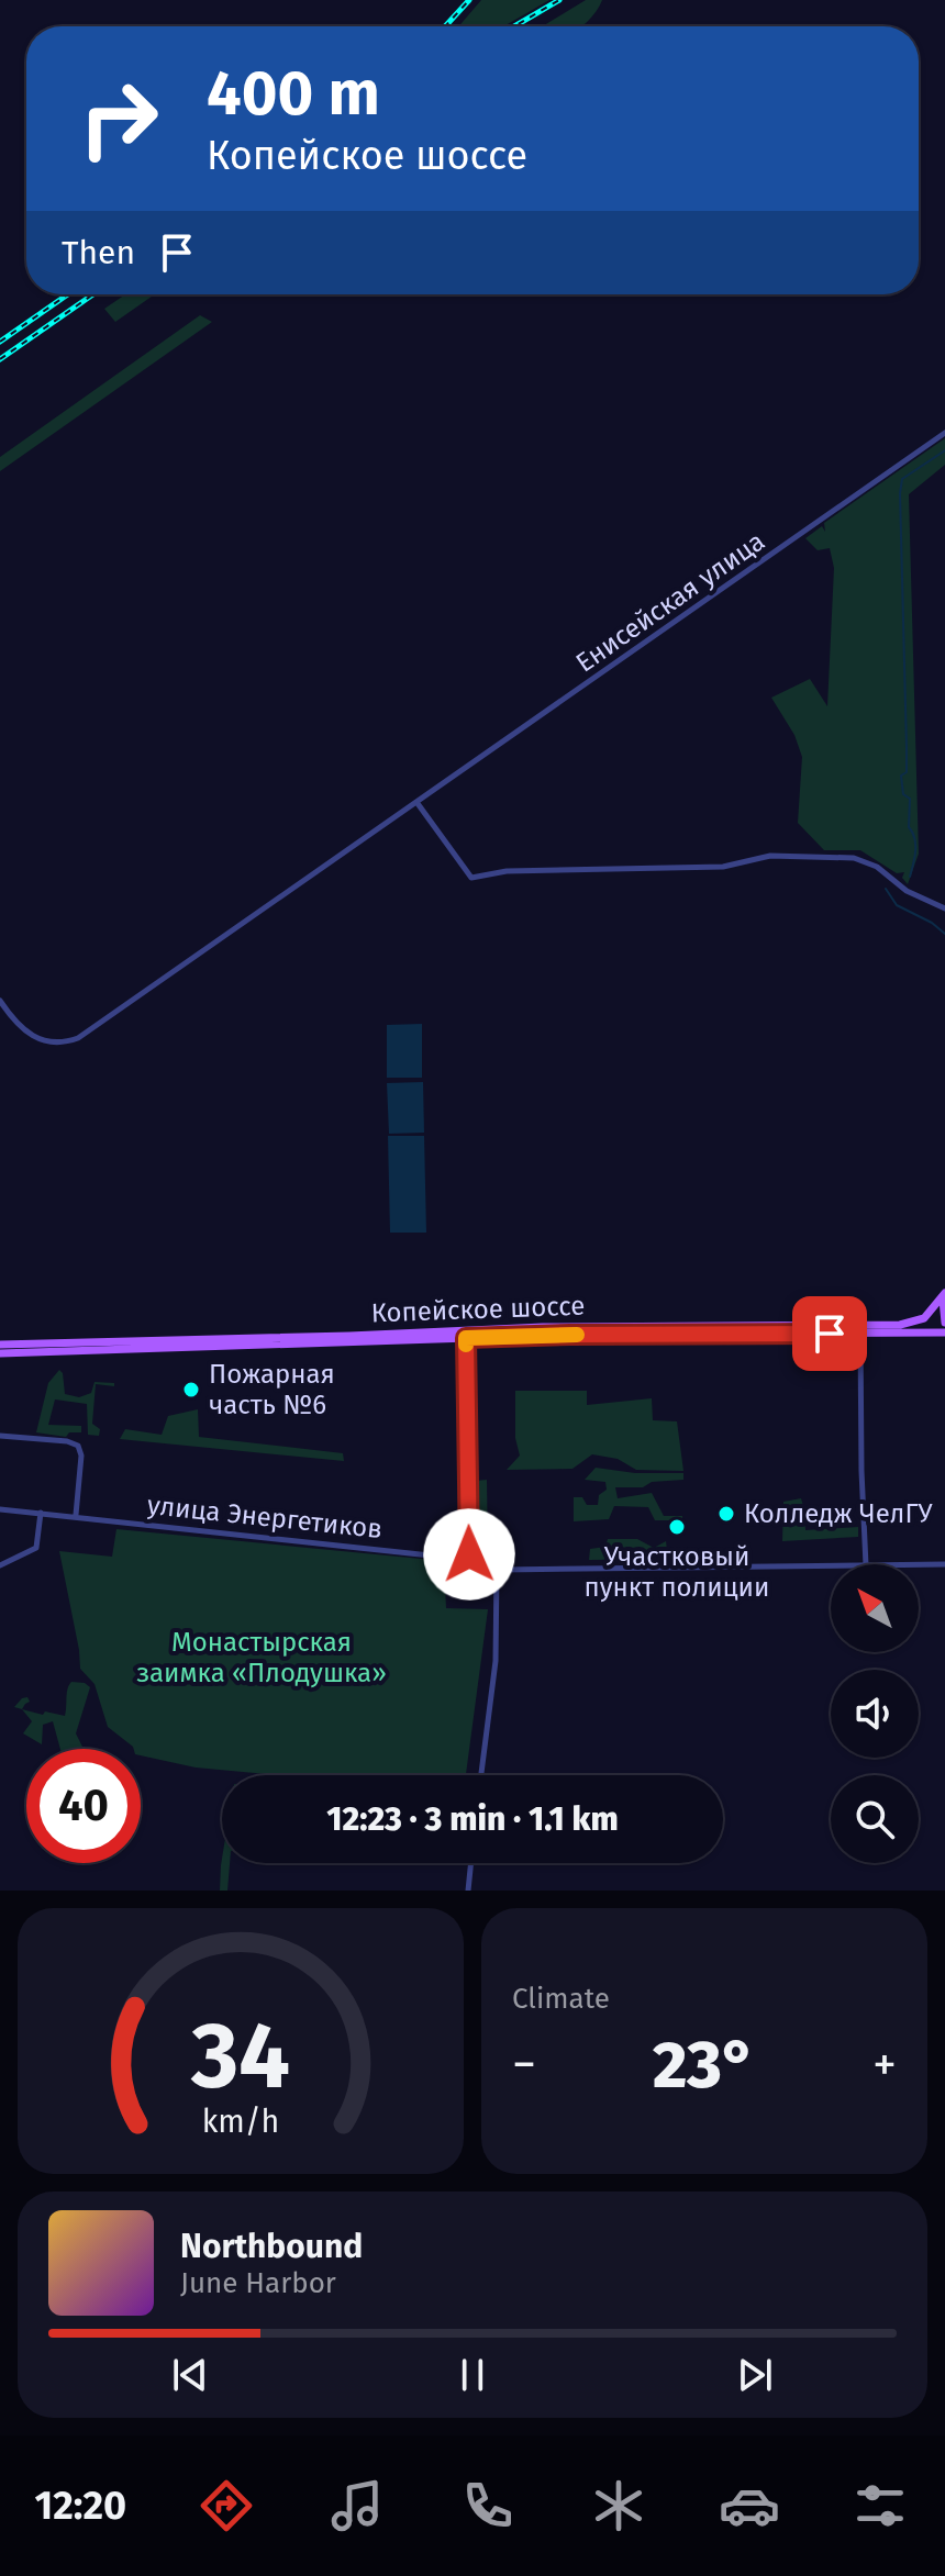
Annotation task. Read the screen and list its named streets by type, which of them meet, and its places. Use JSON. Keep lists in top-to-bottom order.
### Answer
{
  "streets": {
    "main road": ["Копейское шоссе"],
    "street": ["Енисейская улица", "улица Энергетиков"]
  },
  "parks": ["Монастырская заимка «Плодушка»"],
  "places": ["Пожарная часть №6", "Колледж ЧелГУ", "Участковый пункт полиции"],
  "north": "top left",
  "page": {
    "turn": ["400 m", "Копейское шоссе"],
    "then": "Then",
    "limit": "40",
    "trip": "12:23 · 3 min · 1.1 km",
    "tile": "Climate",
    "heat": ["−", "23°", "+"],
    "song": ["Northbound", "June Harbor"],
    "tabs": "12:20",
    "gauge": ["34", "km/h"]
  }
}
